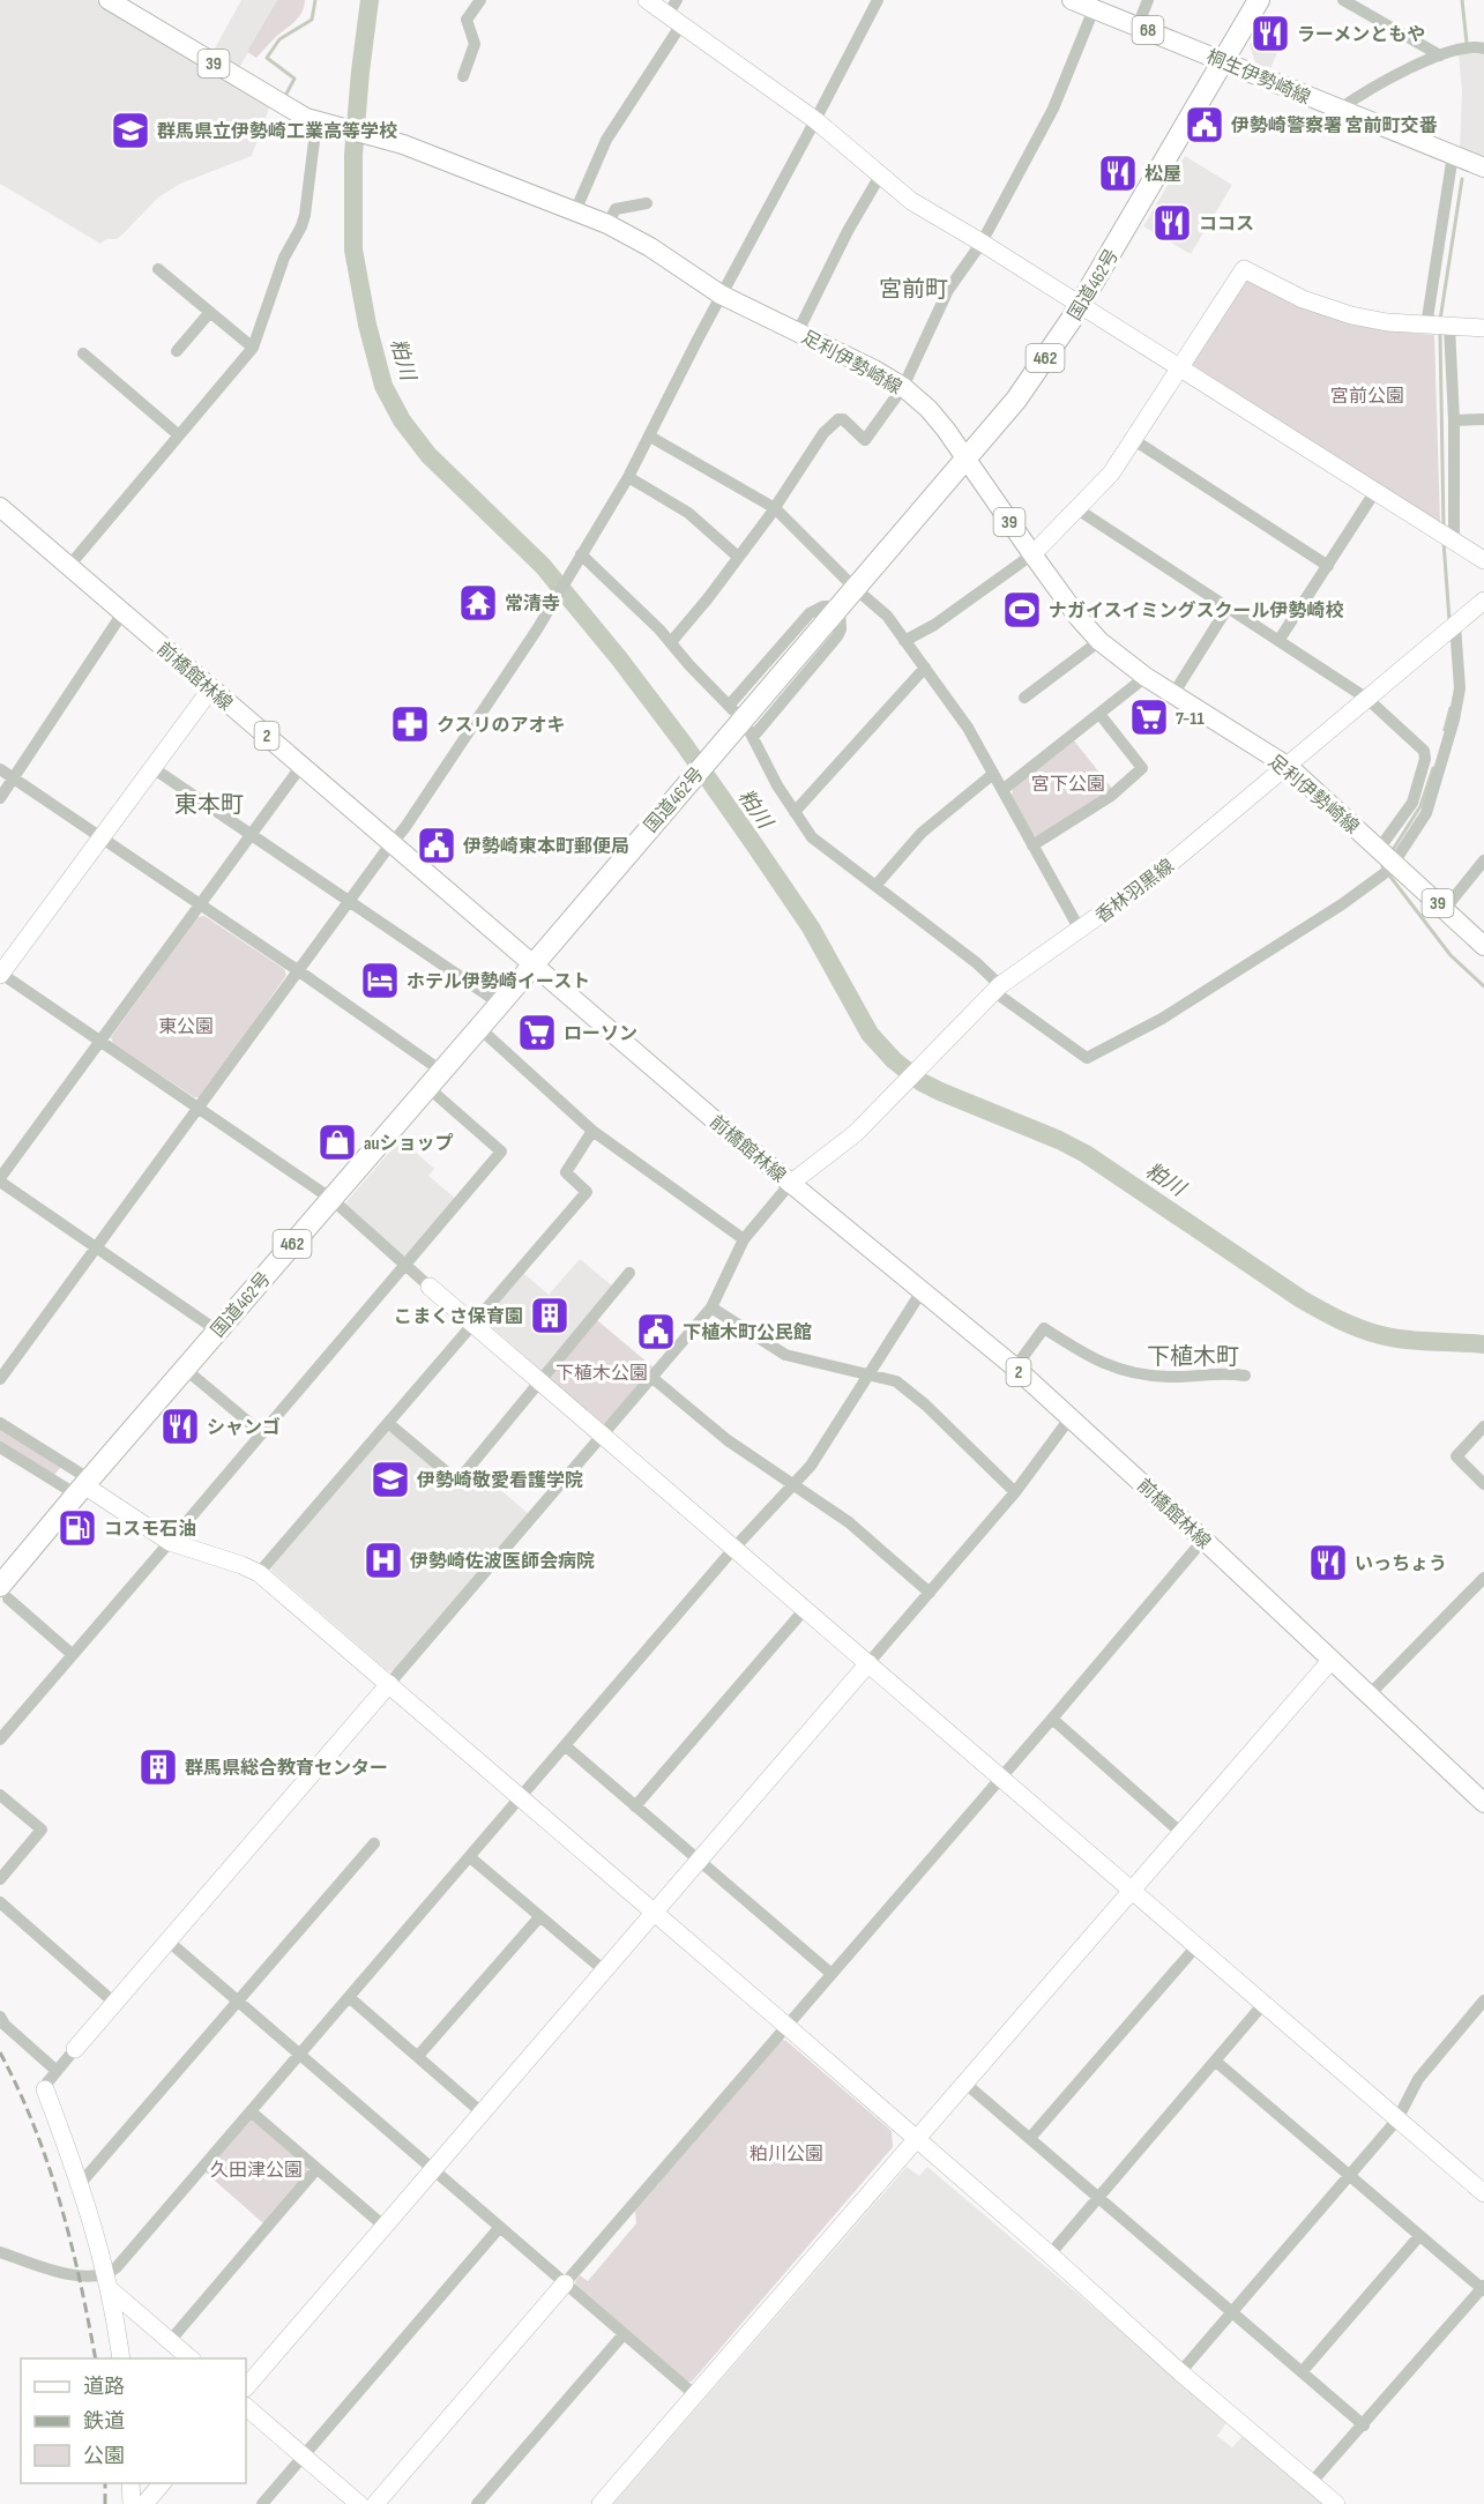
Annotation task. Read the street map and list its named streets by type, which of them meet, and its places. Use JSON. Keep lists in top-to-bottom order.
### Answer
{
  "streets": {
    "highway": ["国道462号", "462"],
    "main road": [
      "68",
      "39",
      "桐生伊勢崎線",
      "足利伊勢崎線",
      "前橋館林線",
      "2"
    ],
    "street": ["香林羽黒線"]
  },
  "crossings": [
    ["桐生伊勢崎線", "国道462号"],
    ["国道462号", "足利伊勢崎線"],
    ["国道462号", "前橋館林線"],
    ["足利伊勢崎線", "香林羽黒線"],
    ["前橋館林線", "香林羽黒線"]
  ],
  "districts": ["宮前町", "東本町", "下植木町"],
  "water": ["粕川"],
  "parks": [
    "宮前公園",
    "宮下公園",
    "東公園",
    "下植木公園",
    "粕川公園",
    "久田津公園"
  ],
  "places": {
    "restaurant": [
      "ラーメンともや",
      "松屋",
      "ココス",
      "シャンゴ",
      "いっちょう"
    ],
    "public building": ["伊勢崎警察署 宮前町交番", "伊勢崎東本町郵便局", "下植木町公民館"],
    "school or university": ["群馬県立伊勢崎工業高等学校", "伊勢崎敬愛看護学院"],
    "temple": ["常清寺"],
    "sports": ["ナガイスイミングスクール伊勢崎校"],
    "supermarket": ["7-11", "ローソン"],
    "pharmacy": ["クスリのアオキ"],
    "hotel": ["ホテル伊勢崎イースト"],
    "shop": ["auショップ"],
    "building": ["こまくさ保育園", "群馬県総合教育センター"],
    "fuel station": ["コスモ石油"],
    "hospital": ["伊勢崎佐波医師会病院"]
  },
  "legend": ["道路", "鉄道", "公園"]
}
